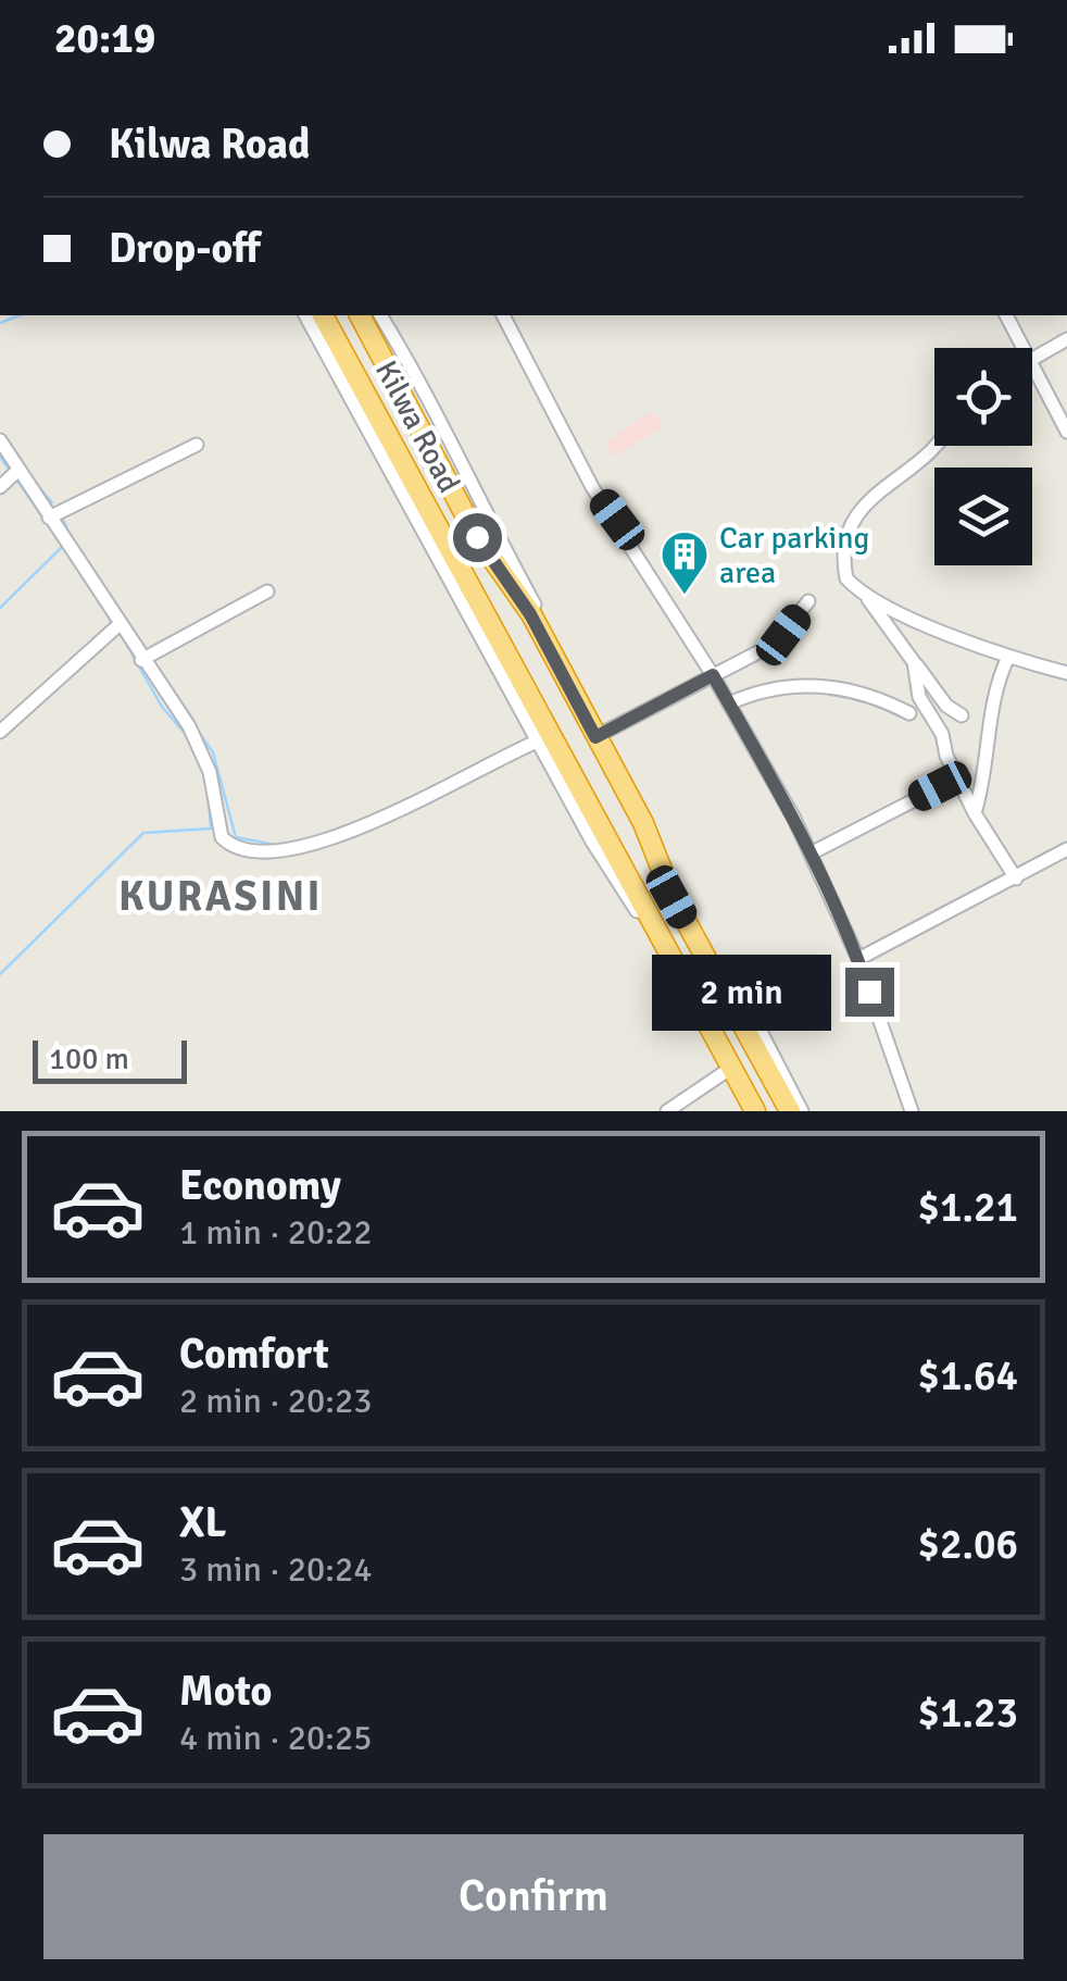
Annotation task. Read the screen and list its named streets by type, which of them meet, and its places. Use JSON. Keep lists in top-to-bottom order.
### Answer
{
  "streets": {
    "highway": ["Kilwa Road"]
  },
  "districts": ["KURASINI"],
  "places": {
    "building": ["Car parking area"]
  },
  "scale_bar": "100 m",
  "page": {
    "status": "20:19",
    "banner": ["Kilwa Road", "Drop-off"],
    "bubble": "2 min",
    "scale": "100 m",
    "list": [
      {
        "name": "Economy",
        "note": "1 min · 20:22",
        "value": "$1.21"
      },
      {
        "name": "Comfort",
        "note": "2 min · 20:23",
        "value": "$1.64"
      },
      {
        "name": "XL",
        "note": "3 min · 20:24",
        "value": "$2.06"
      },
      {
        "name": "Moto",
        "note": "4 min · 20:25",
        "value": "$1.23"
      }
    ],
    "buttons": "Confirm"
  }
}
